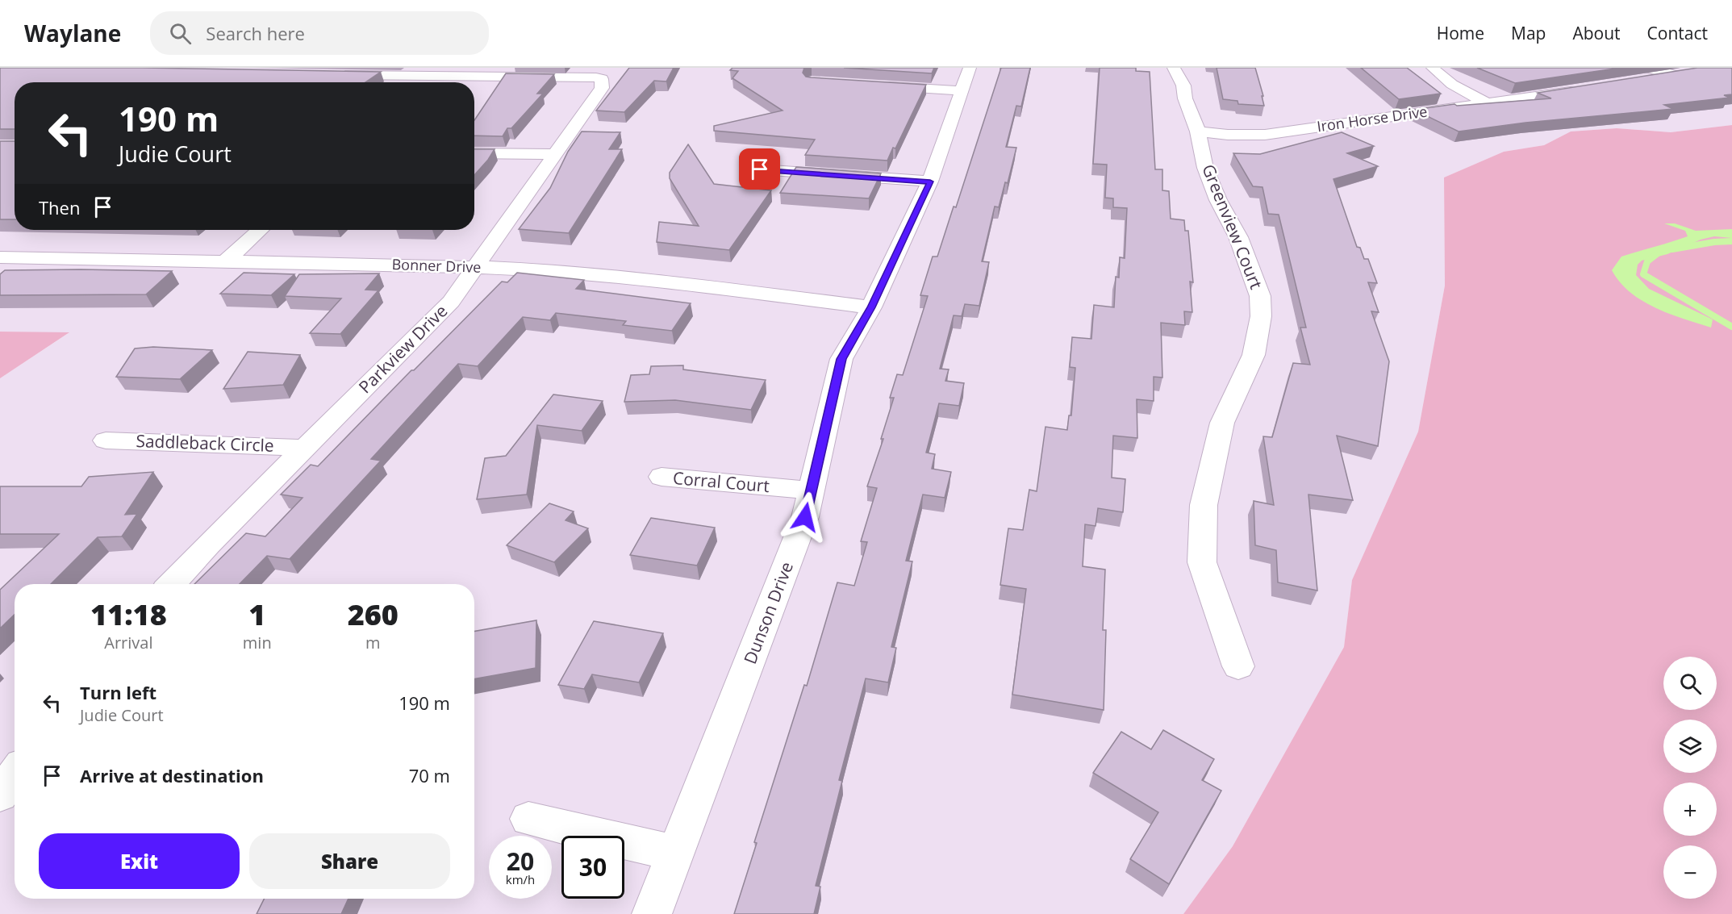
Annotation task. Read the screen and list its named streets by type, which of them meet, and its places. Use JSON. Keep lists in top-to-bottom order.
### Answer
{
  "streets": {
    "street": [
      "Iron Horse Drive",
      "Greenview Court",
      "Bonner Drive",
      "Parkview Drive",
      "Saddleback Circle",
      "Corral Court",
      "Dunson Drive"
    ]
  },
  "crossings": [
    ["Iron Horse Drive", "Greenview Court"],
    ["Bonner Drive", "Parkview Drive"],
    ["Bonner Drive", "Dunson Drive"],
    ["Parkview Drive", "Saddleback Circle"],
    ["Corral Court", "Dunson Drive"]
  ],
  "page": {
    "header": "Waylane",
    "search": "Search here",
    "nav": [
      "Home",
      "Map",
      "About",
      "Contact"
    ],
    "turn": ["190 m", "Judie Court"],
    "then": "Then",
    "eta": [
      "11:18",
      "Arrival",
      "1",
      "min",
      "260",
      "m"
    ],
    "map_buttons": ["+", "−"],
    "list": [
      {
        "name": "Turn left",
        "note": "Judie Court",
        "value": "190 m"
      },
      {
        "name": "Arrive at destination",
        "value": "70 m"
      }
    ],
    "buttons": ["Exit", "Share"],
    "speed": "20 km/h",
    "limit": "30"
  }
}
